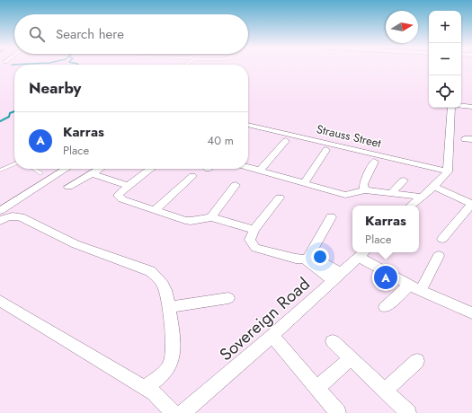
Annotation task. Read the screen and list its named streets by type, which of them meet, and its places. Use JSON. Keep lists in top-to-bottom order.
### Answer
{
  "streets": {
    "street": ["Strauss Street", "Sovereign Road"]
  },
  "north": "right",
  "page": {
    "map_buttons": ["+", "−"],
    "search": "Search here",
    "heading": "Nearby",
    "list": [
      {
        "mark": "A",
        "name": "Karras",
        "note": "Place",
        "value": "40 m"
      }
    ],
    "popup": ["Karras", "Place"],
    "pins": "A"
  }
}
